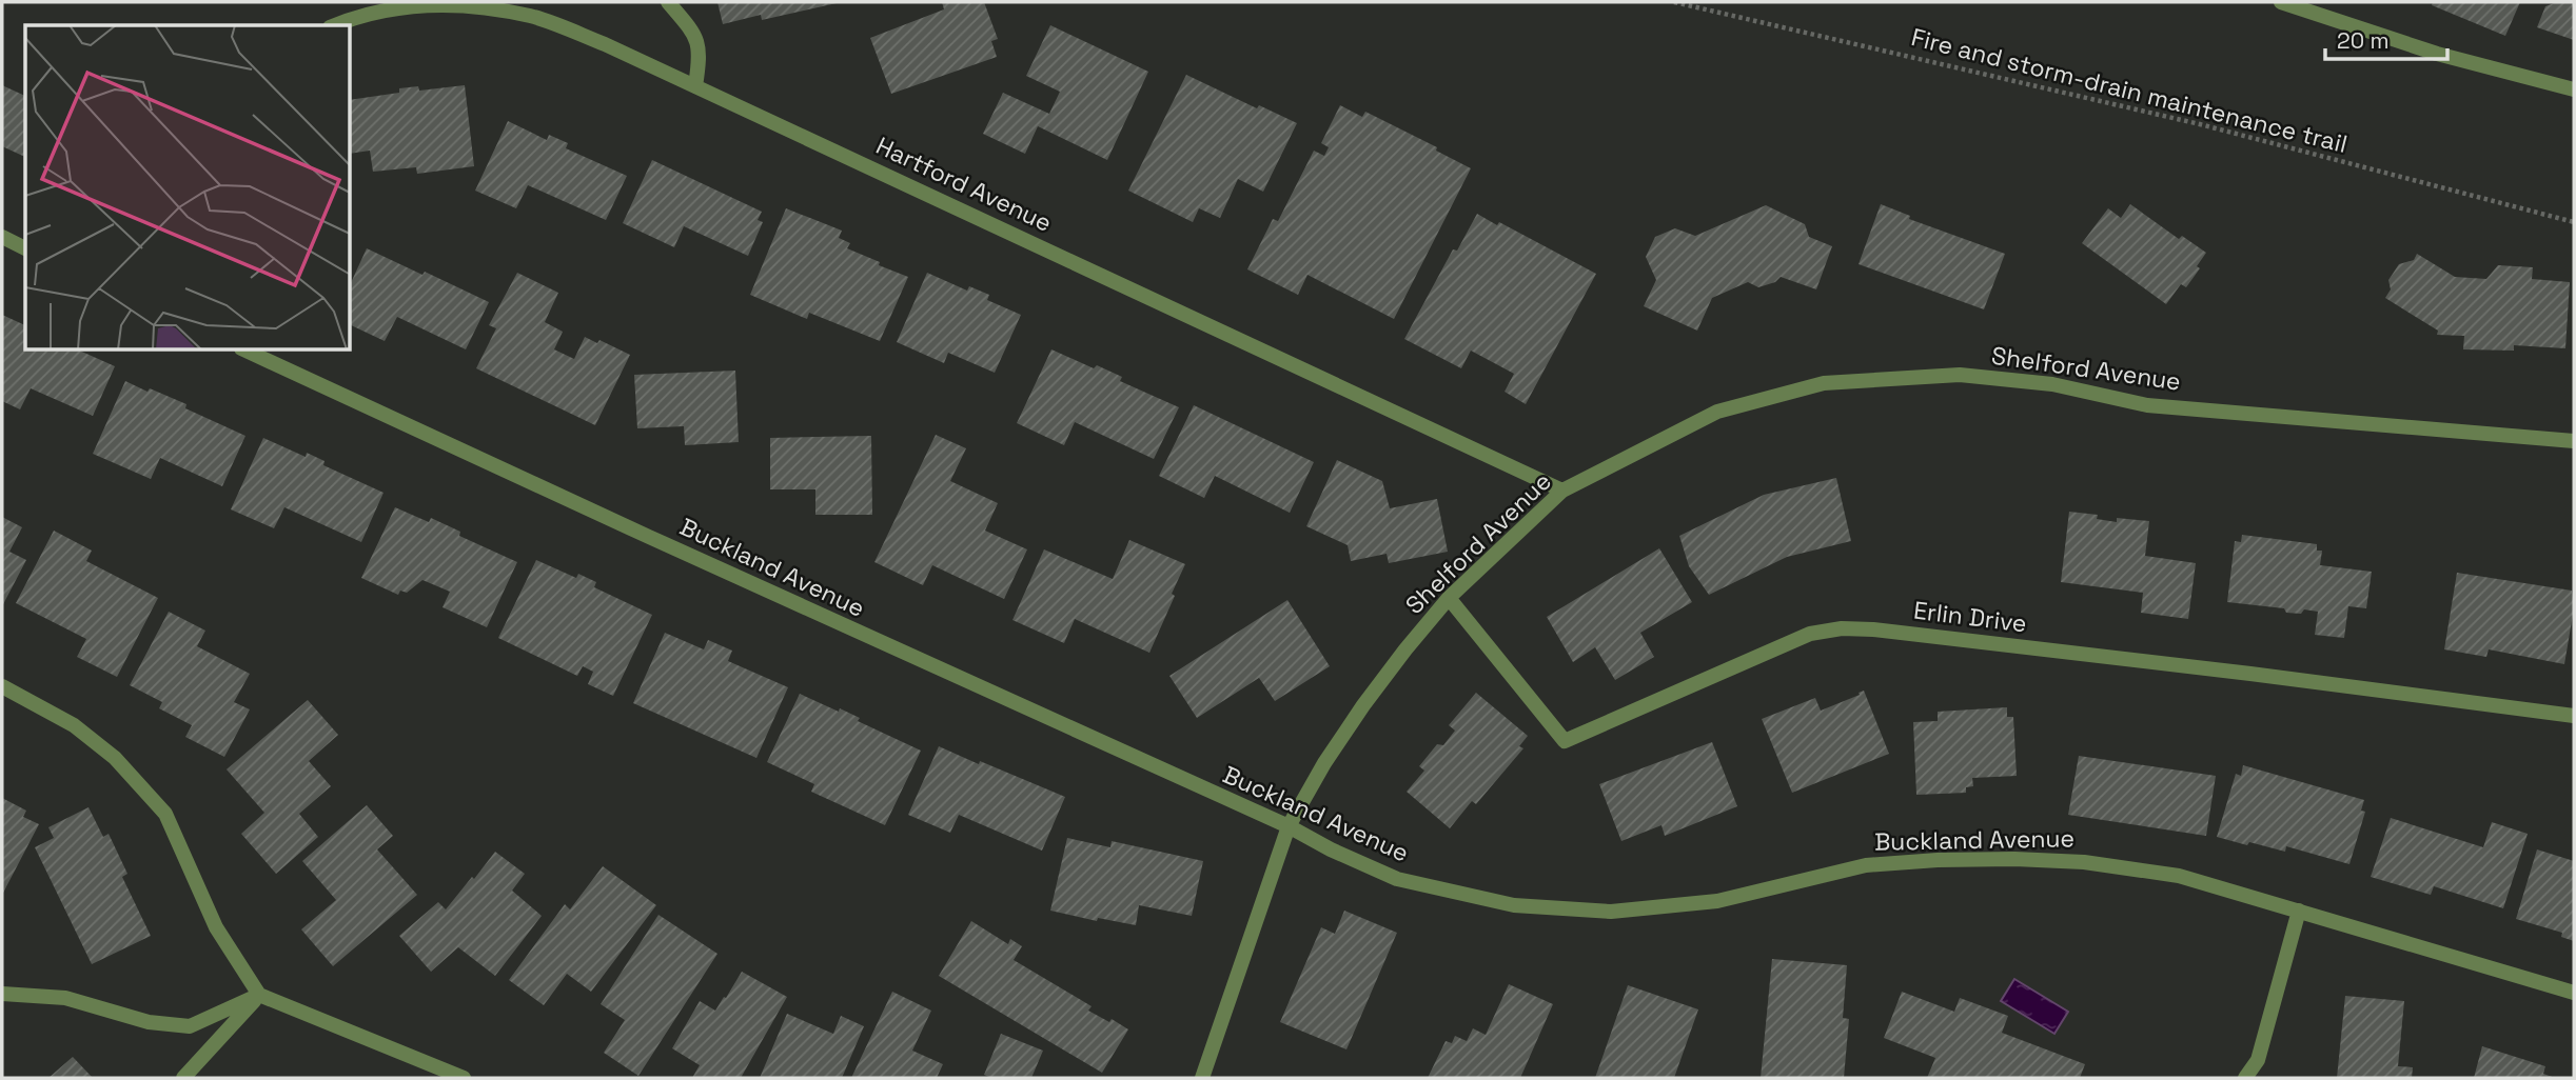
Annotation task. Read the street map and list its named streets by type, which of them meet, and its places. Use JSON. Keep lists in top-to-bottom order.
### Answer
{
  "streets": {
    "street": [
      "Hartford Avenue",
      "Shelford Avenue",
      "Buckland Avenue",
      "Erlin Drive"
    ],
    "path": ["Fire and storm-drain maintenance trail"]
  },
  "crossings": [
    ["Hartford Avenue", "Shelford Avenue"],
    ["Shelford Avenue", "Buckland Avenue"],
    ["Shelford Avenue", "Erlin Drive"]
  ],
  "scale_bar": "20 m"
}
